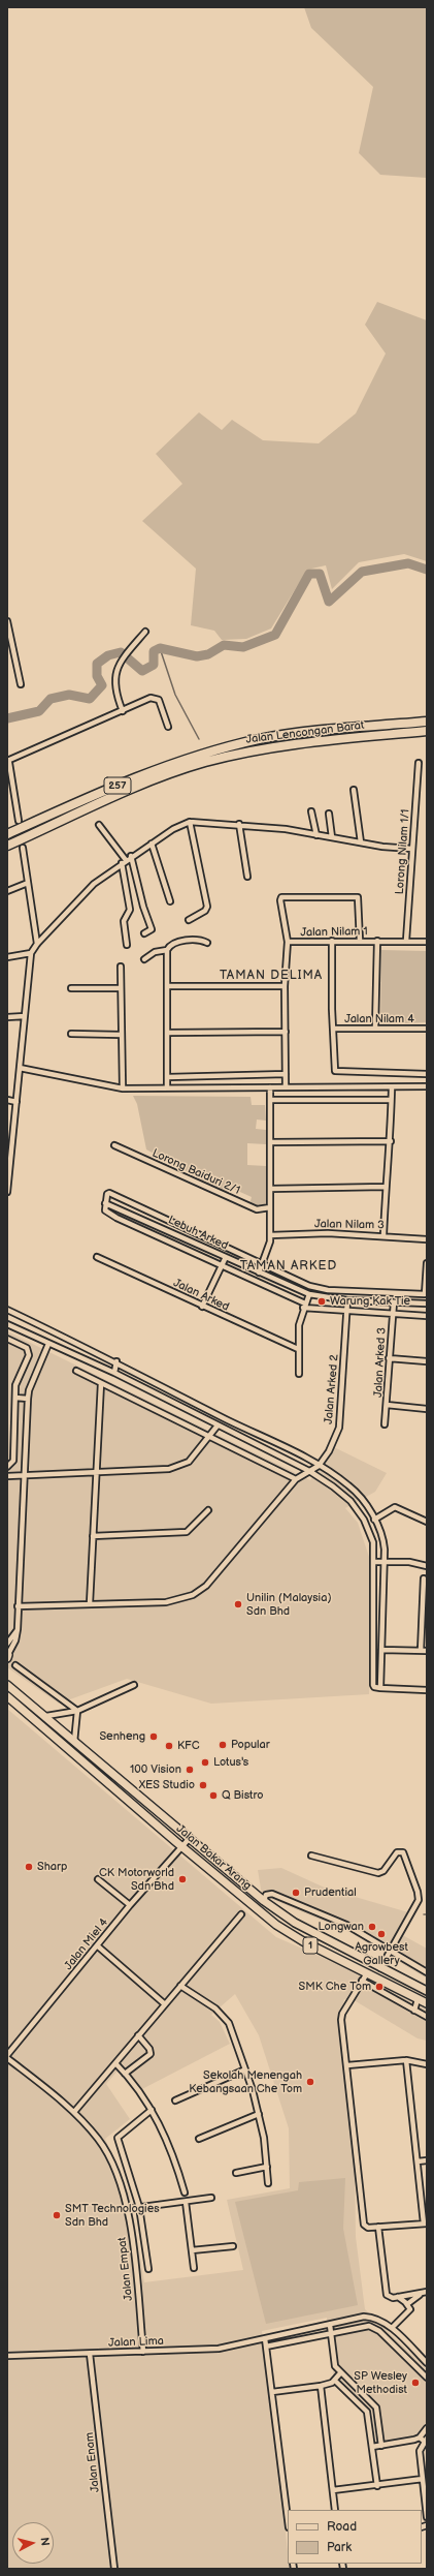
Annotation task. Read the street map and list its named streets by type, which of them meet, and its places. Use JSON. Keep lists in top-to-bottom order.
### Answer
{
  "streets": {
    "highway": ["Jalan Lencongan Barat", "257"],
    "main road": ["Jalan Bakar Arang", "1"],
    "street": [
      "Lorong Nilam 1/1",
      "Jalan Nilam 1",
      "Jalan Nilam 4",
      "Lorong Baiduri 2/1",
      "Jalan Nilam 3",
      "Lebuh Arked",
      "Jalan Arked",
      "Jalan Arked 3",
      "Jalan Arked 2",
      "Jalan Miel 4",
      "Jalan Empat",
      "Jalan Lima",
      "Jalan Enam"
    ]
  },
  "crossings": [
    ["Lorong Nilam 1/1", "Jalan Nilam 1"],
    ["Lebuh Arked", "Jalan Arked 3"],
    ["Lebuh Arked", "Jalan Arked 2"],
    ["Jalan Bakar Arang", "Jalan Miel 4"],
    ["Jalan Miel 4", "Jalan Empat"],
    ["Jalan Empat", "Jalan Lima"],
    ["Jalan Lima", "Jalan Enam"]
  ],
  "districts": ["TAMAN DELIMA", "TAMAN ARKED"],
  "places": [
    "Warung Kak Tie",
    "Unilin (Malaysia) Sdn Bhd",
    "Senheng",
    "Popular",
    "KFC",
    "Lotus's",
    "100 Vision",
    "XES Studio",
    "Q Bistro",
    "Sharp",
    "CK Motorworld Sdn Bhd",
    "Prudential",
    "Longwan",
    "Agrowbest Gallery",
    "SMK Che Tom",
    "Sekolah Menengah Kebangsaan Che Tom",
    "SMT Technologies Sdn Bhd",
    "SP Wesley Methodist"
  ],
  "legend": ["Road", "Park"],
  "north": "right"
}
